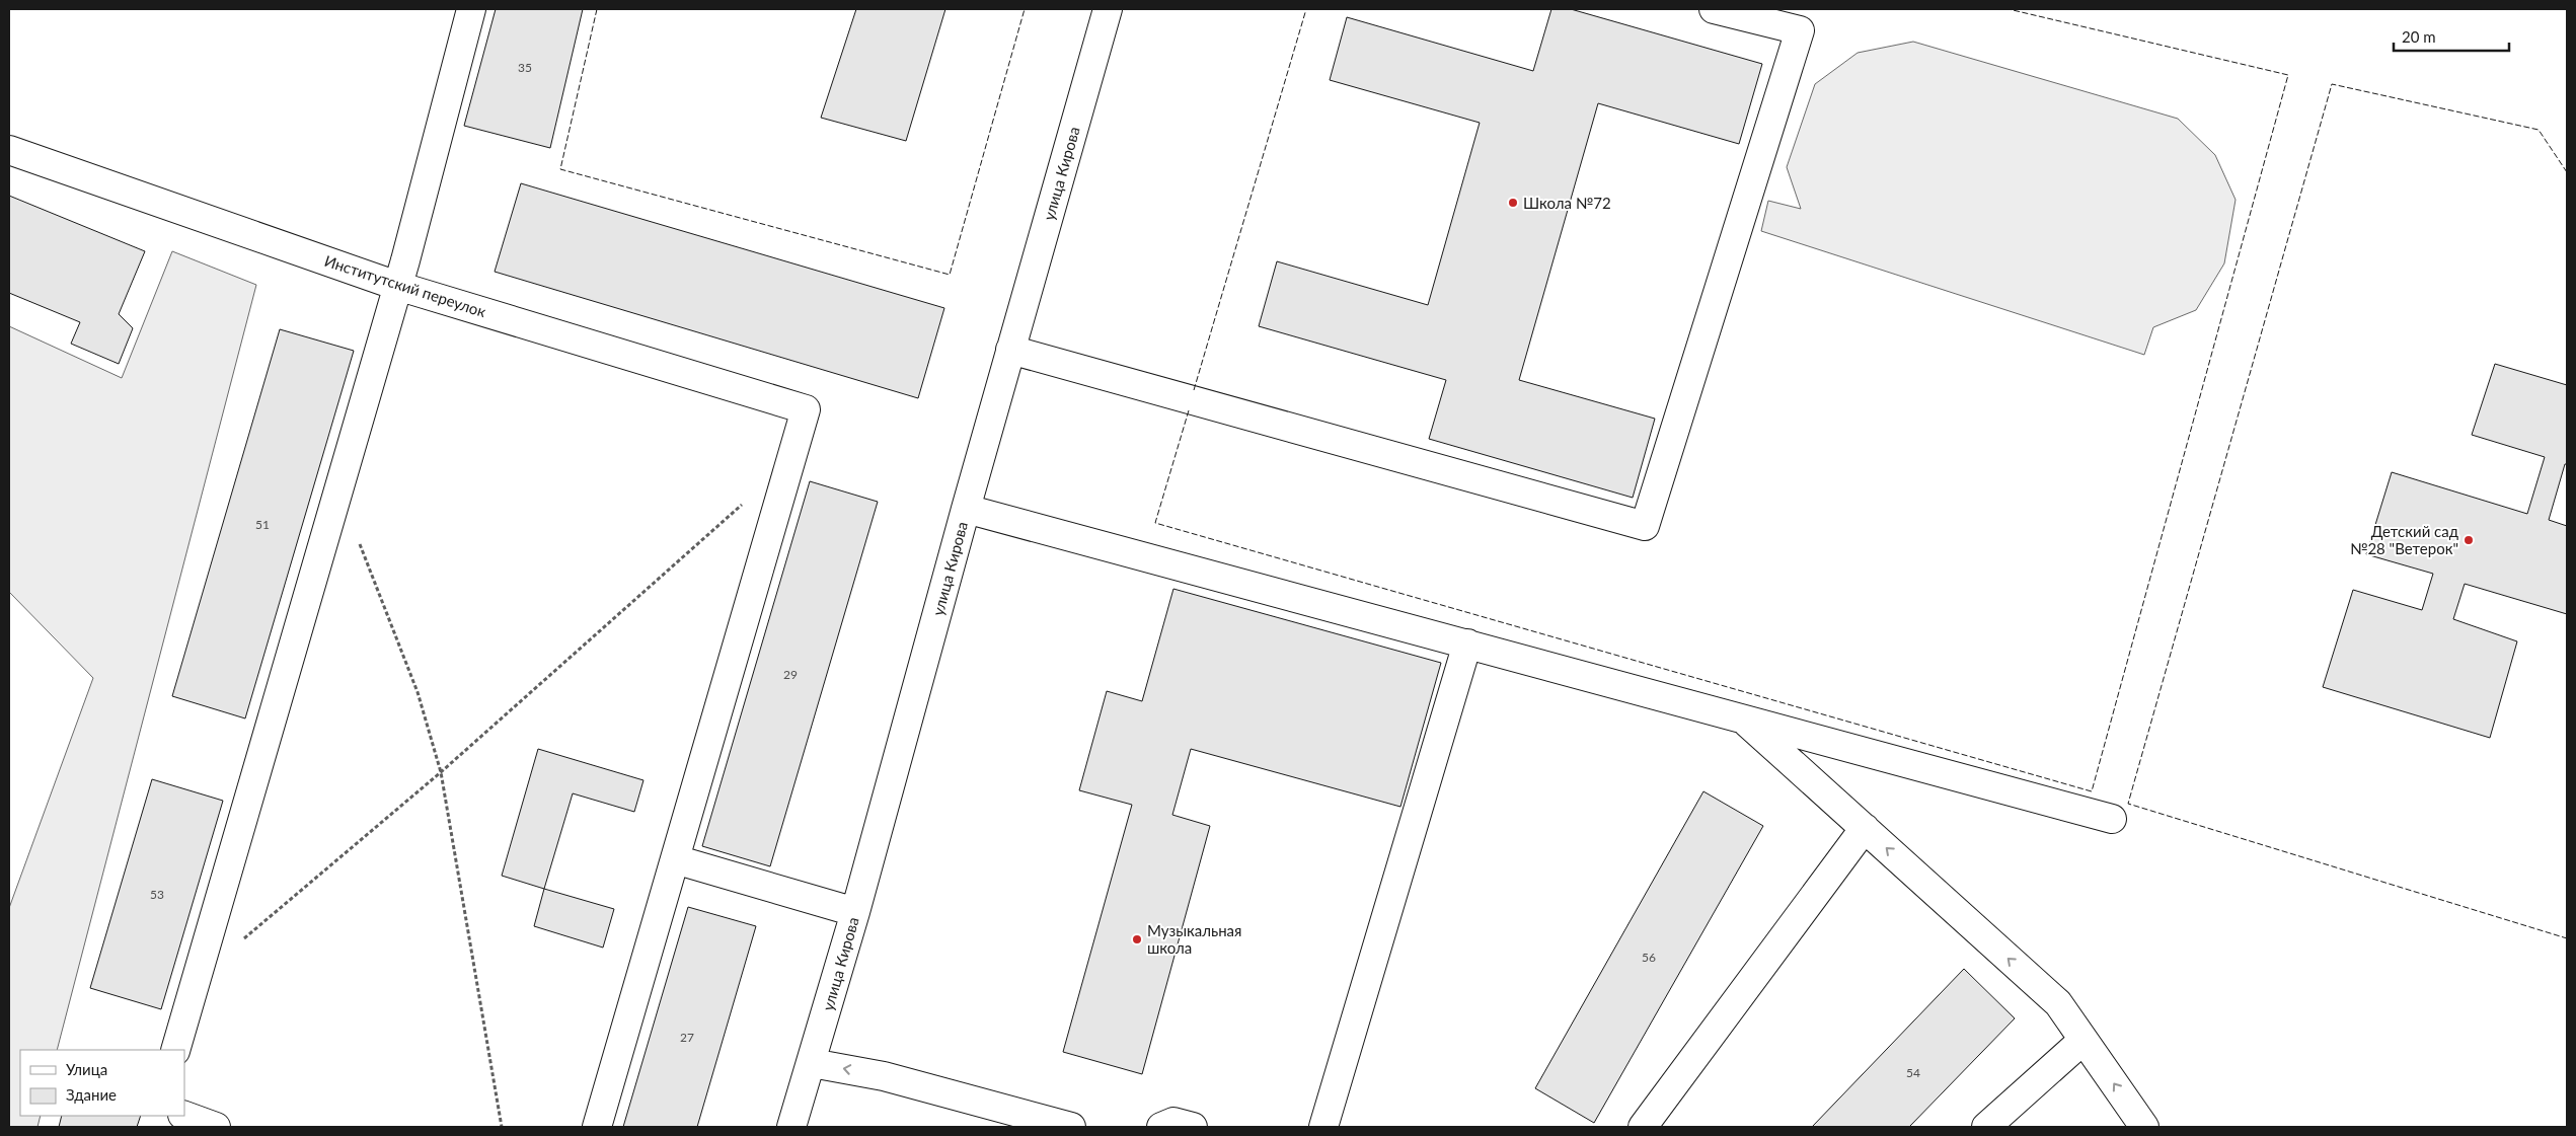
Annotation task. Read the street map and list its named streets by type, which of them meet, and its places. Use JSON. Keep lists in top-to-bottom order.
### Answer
{
  "streets": {
    "street": ["улица Кирова", "Институтский переулок"]
  },
  "places": ["Школа №72", "Детский сад №28 \"Ветерок\"", "Музыкальная школа"],
  "house_numbers": [
    "35",
    "51",
    "29",
    "53",
    "56",
    "27",
    "54"
  ],
  "legend": ["Улица", "Здание"],
  "scale_bar": "20 m"
}
